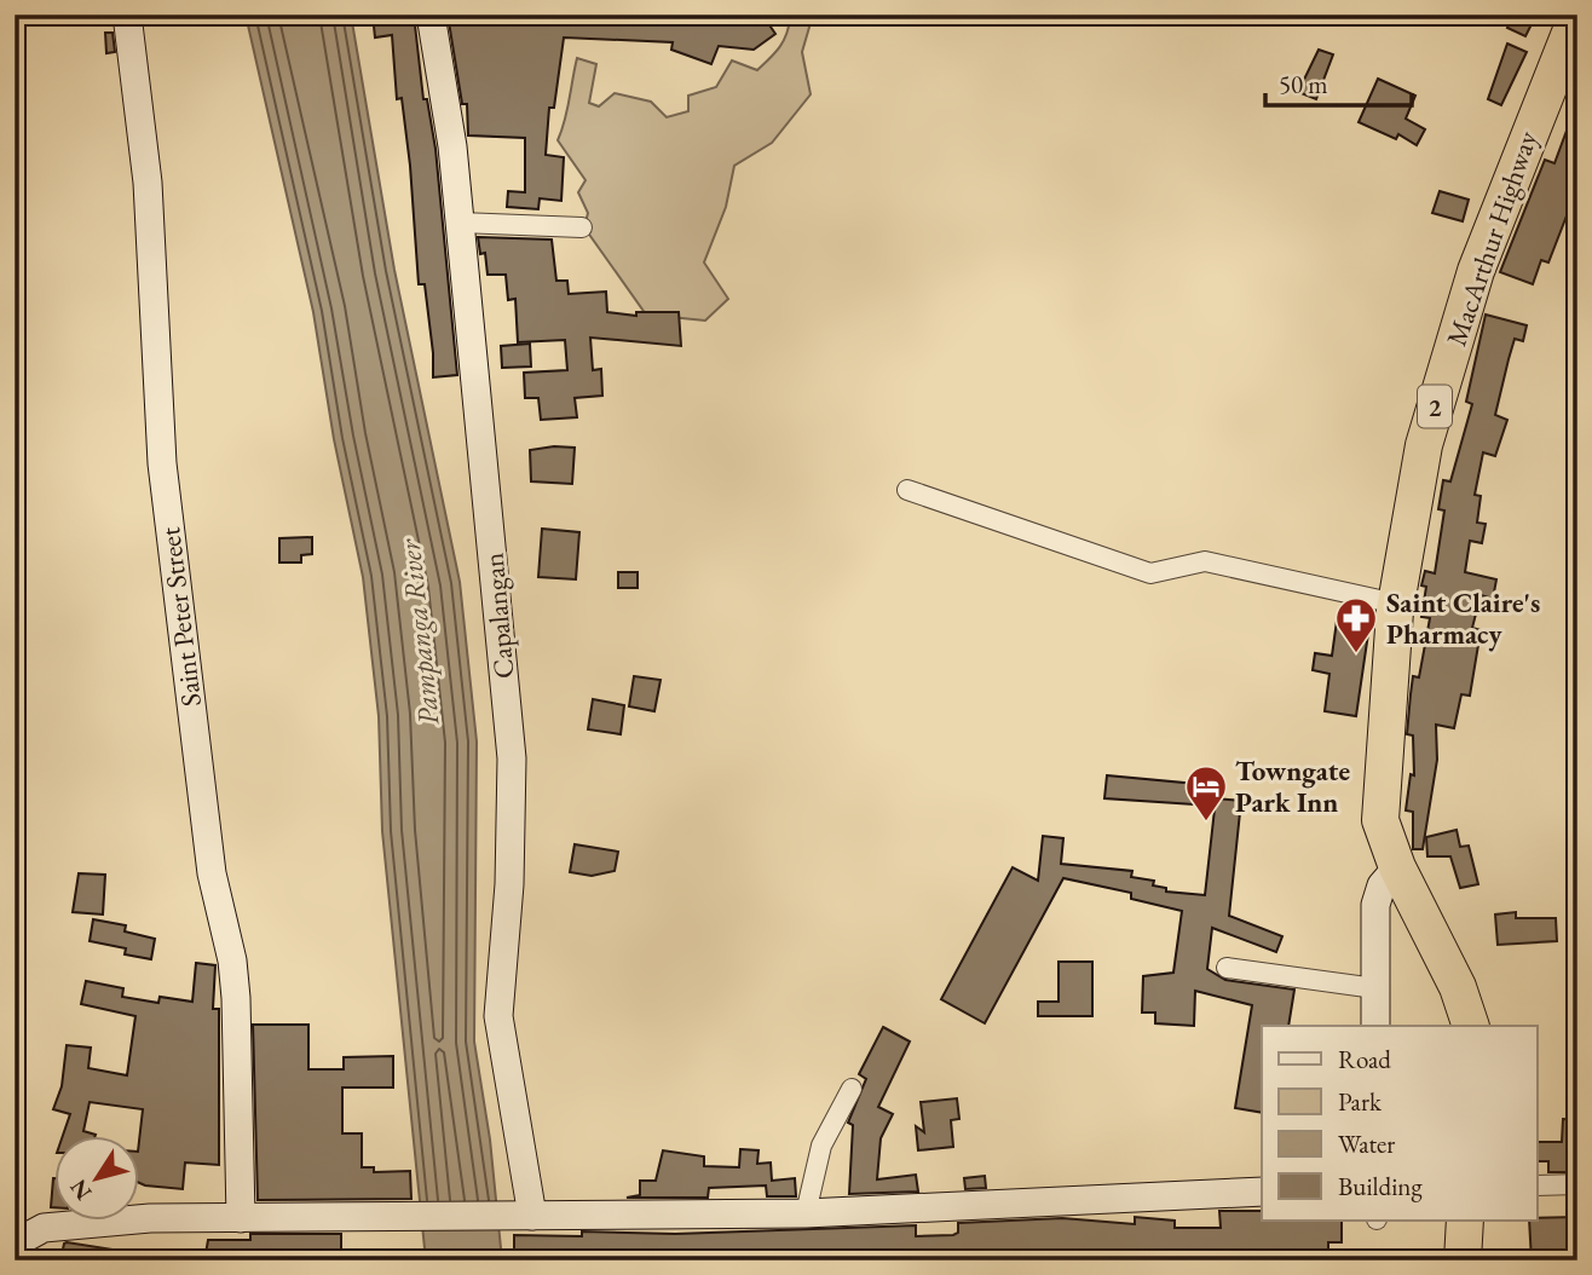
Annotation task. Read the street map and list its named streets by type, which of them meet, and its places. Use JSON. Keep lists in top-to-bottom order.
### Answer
{
  "streets": {
    "highway": ["MacArthur Highway", "2"],
    "main road": ["Capalangan", "Saint Peter Street"]
  },
  "water": ["Pampanga River"],
  "places": {
    "pharmacy": ["Saint Claire's Pharmacy"],
    "hotel": ["Towngate Park Inn"]
  },
  "legend": [
    "Road",
    "Park",
    "Water",
    "Building"
  ],
  "scale_bar": "50 m",
  "north": "bottom left"
}
